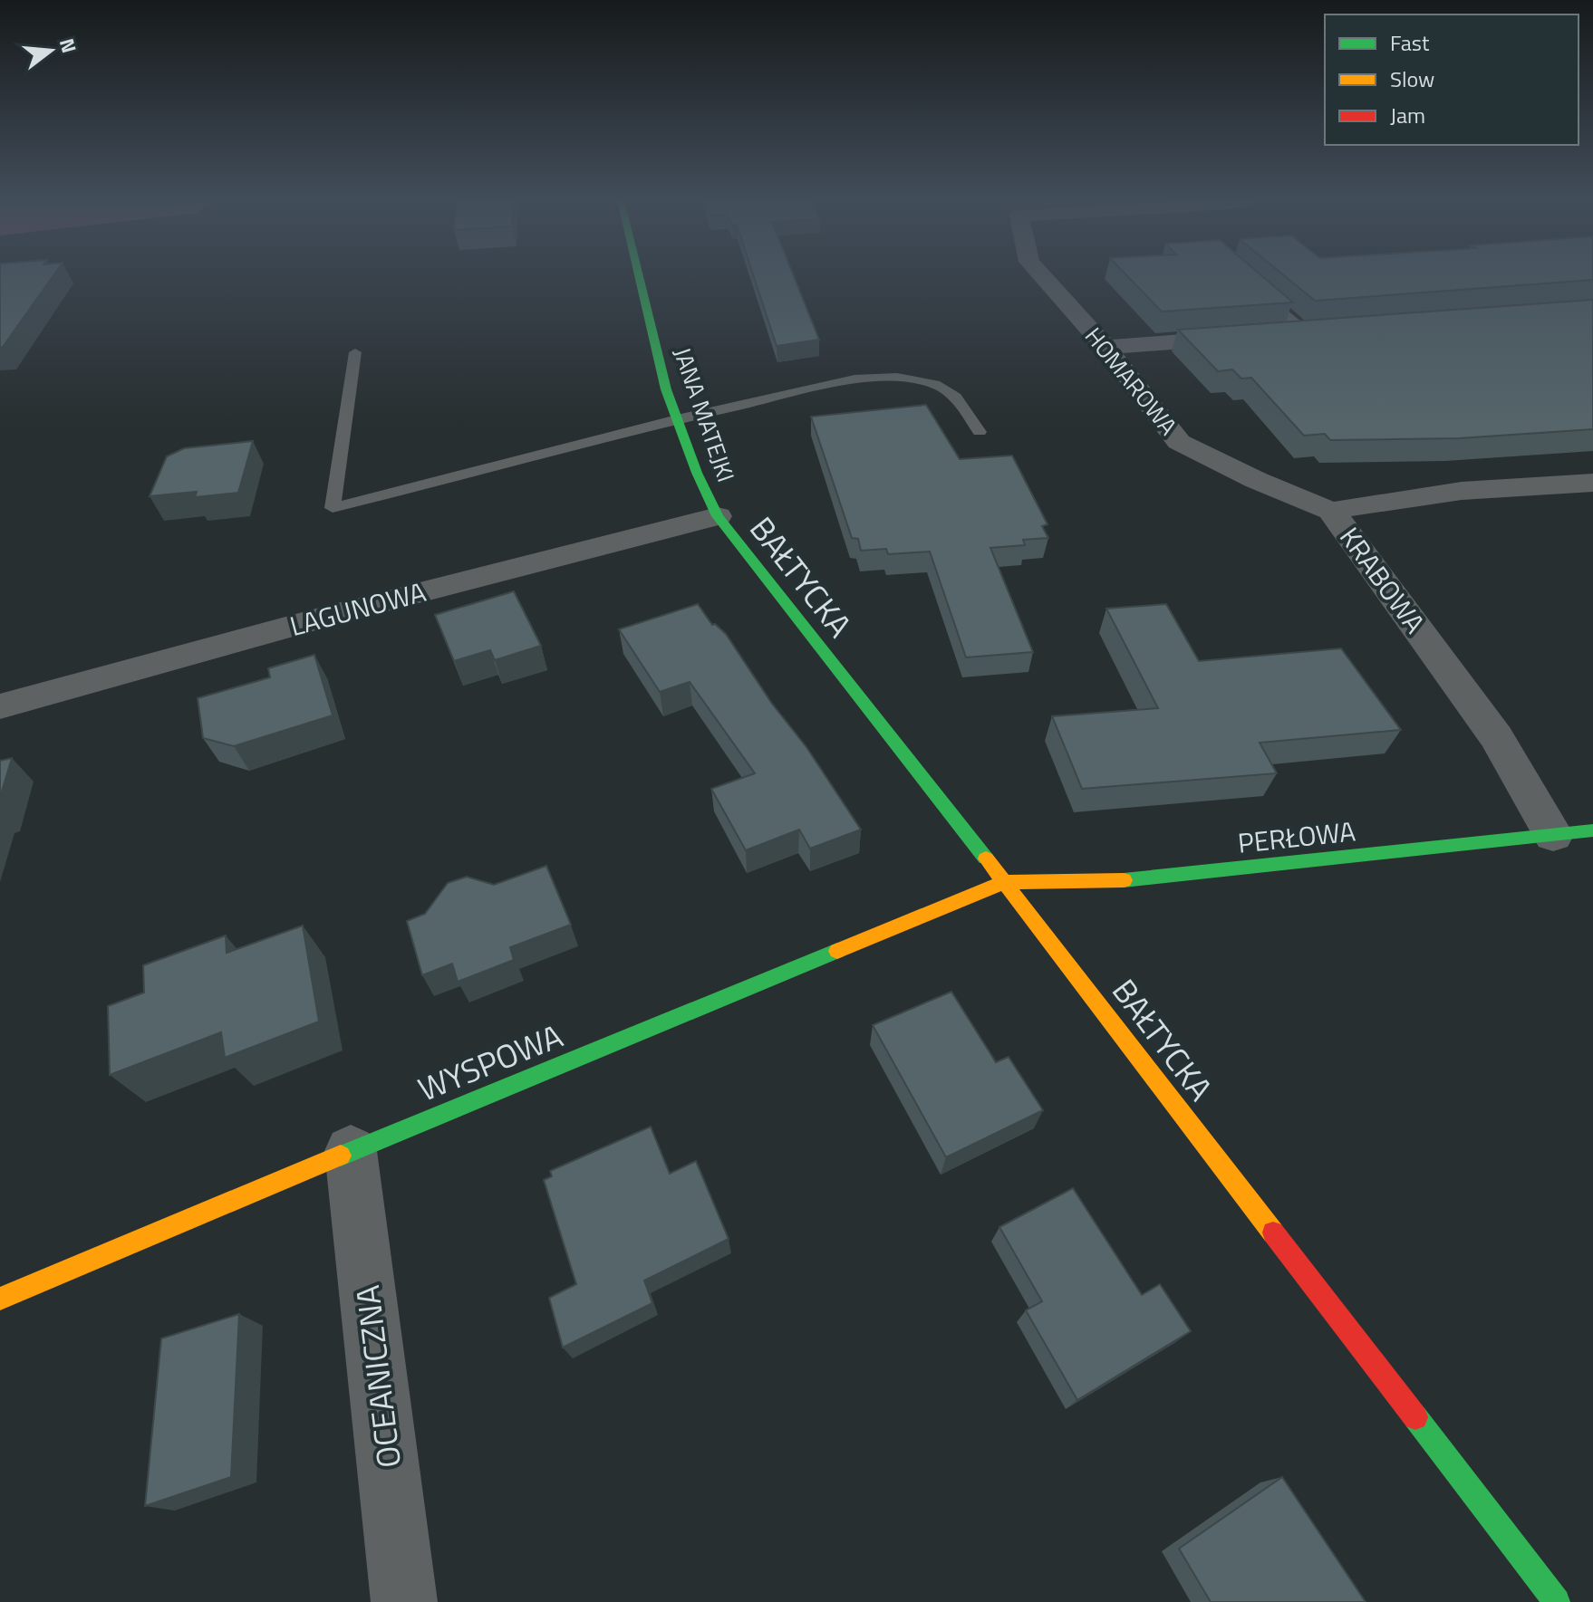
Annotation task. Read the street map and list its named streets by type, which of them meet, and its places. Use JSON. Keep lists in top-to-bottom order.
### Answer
{
  "streets": {
    "street": [
      "HOMAROWA",
      "JANA MATEJKI",
      "BAŁTYCKA",
      "KRABOWA",
      "LAGUNOWA",
      "PERŁOWA",
      "WYSPOWA",
      "OCEANICZNA"
    ]
  },
  "crossings": [
    ["HOMAROWA", "KRABOWA"],
    ["JANA MATEJKI", "BAŁTYCKA"],
    ["JANA MATEJKI", "LAGUNOWA"],
    ["BAŁTYCKA", "LAGUNOWA"],
    ["BAŁTYCKA", "PERŁOWA"],
    ["BAŁTYCKA", "WYSPOWA"],
    ["KRABOWA", "PERŁOWA"],
    ["PERŁOWA", "WYSPOWA"],
    ["WYSPOWA", "OCEANICZNA"]
  ],
  "legend": ["Fast", "Slow", "Jam"],
  "north": "right"
}
